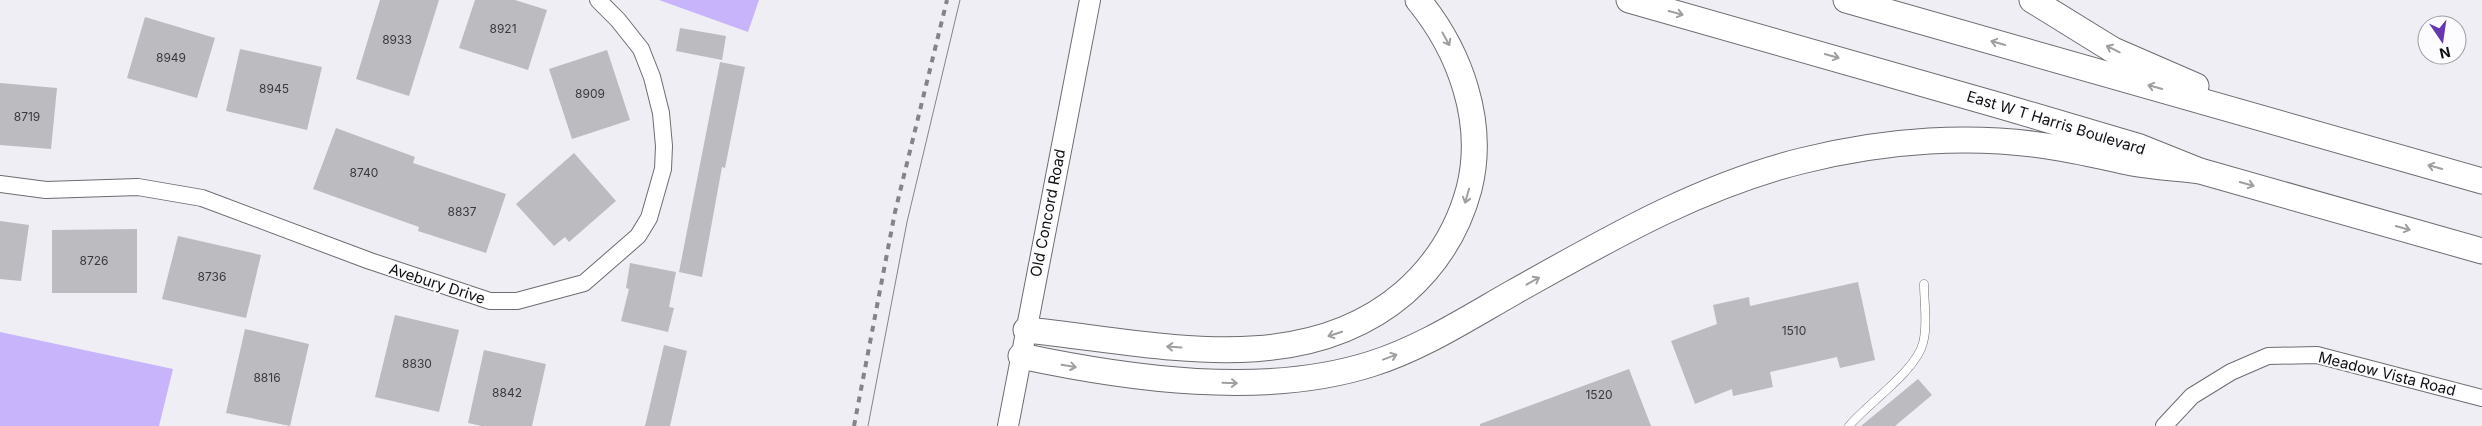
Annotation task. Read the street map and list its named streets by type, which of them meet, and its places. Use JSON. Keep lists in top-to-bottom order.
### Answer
{
  "streets": {
    "main road": ["East W T Harris Boulevard"],
    "street": ["Old Concord Road", "Avebury Drive", "Meadow Vista Road"]
  },
  "house_numbers": [
    "8921",
    "8933",
    "8949",
    "8945",
    "8909",
    "8719",
    "8740",
    "8837",
    "8726",
    "8736",
    "1510",
    "8830",
    "8816",
    "8842",
    "1520"
  ],
  "north": "bottom"
}
